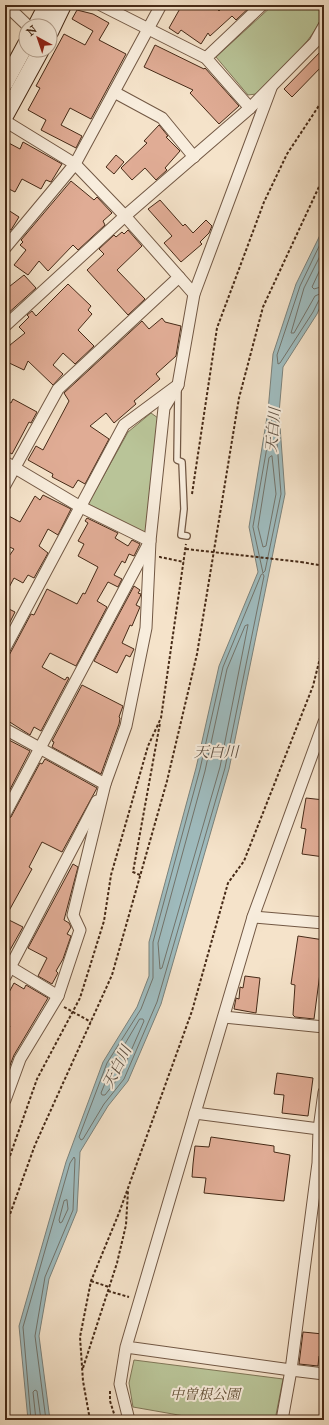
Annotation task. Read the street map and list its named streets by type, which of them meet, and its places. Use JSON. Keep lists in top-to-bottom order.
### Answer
{
  "water": ["天白川"],
  "parks": ["中曽根公園"],
  "north": "top left"
}
